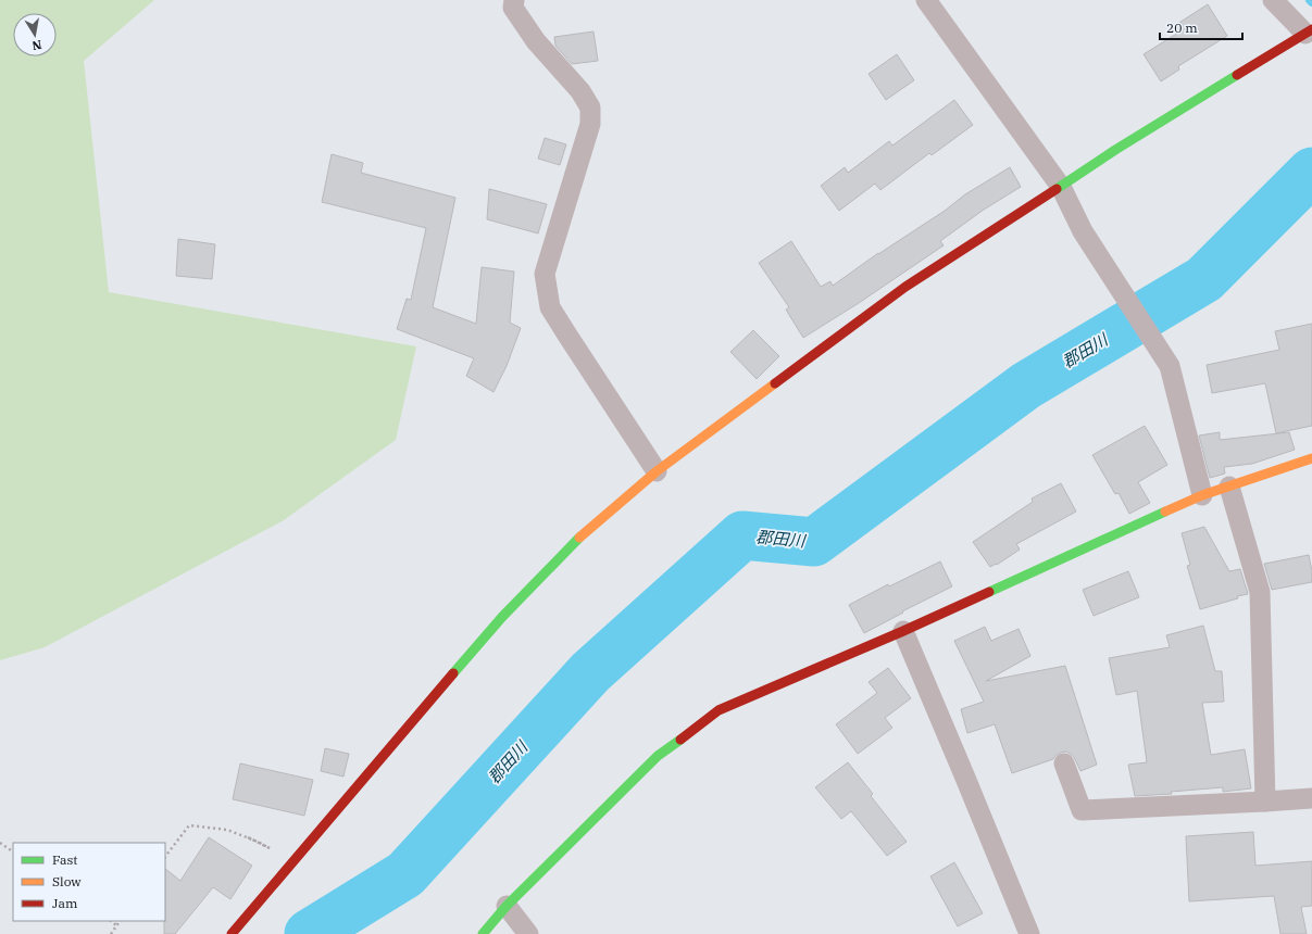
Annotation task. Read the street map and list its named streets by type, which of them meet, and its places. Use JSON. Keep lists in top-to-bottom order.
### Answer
{
  "water": ["郡田川"],
  "legend": ["Fast", "Slow", "Jam"],
  "scale_bar": "20 m",
  "north": "bottom"
}
